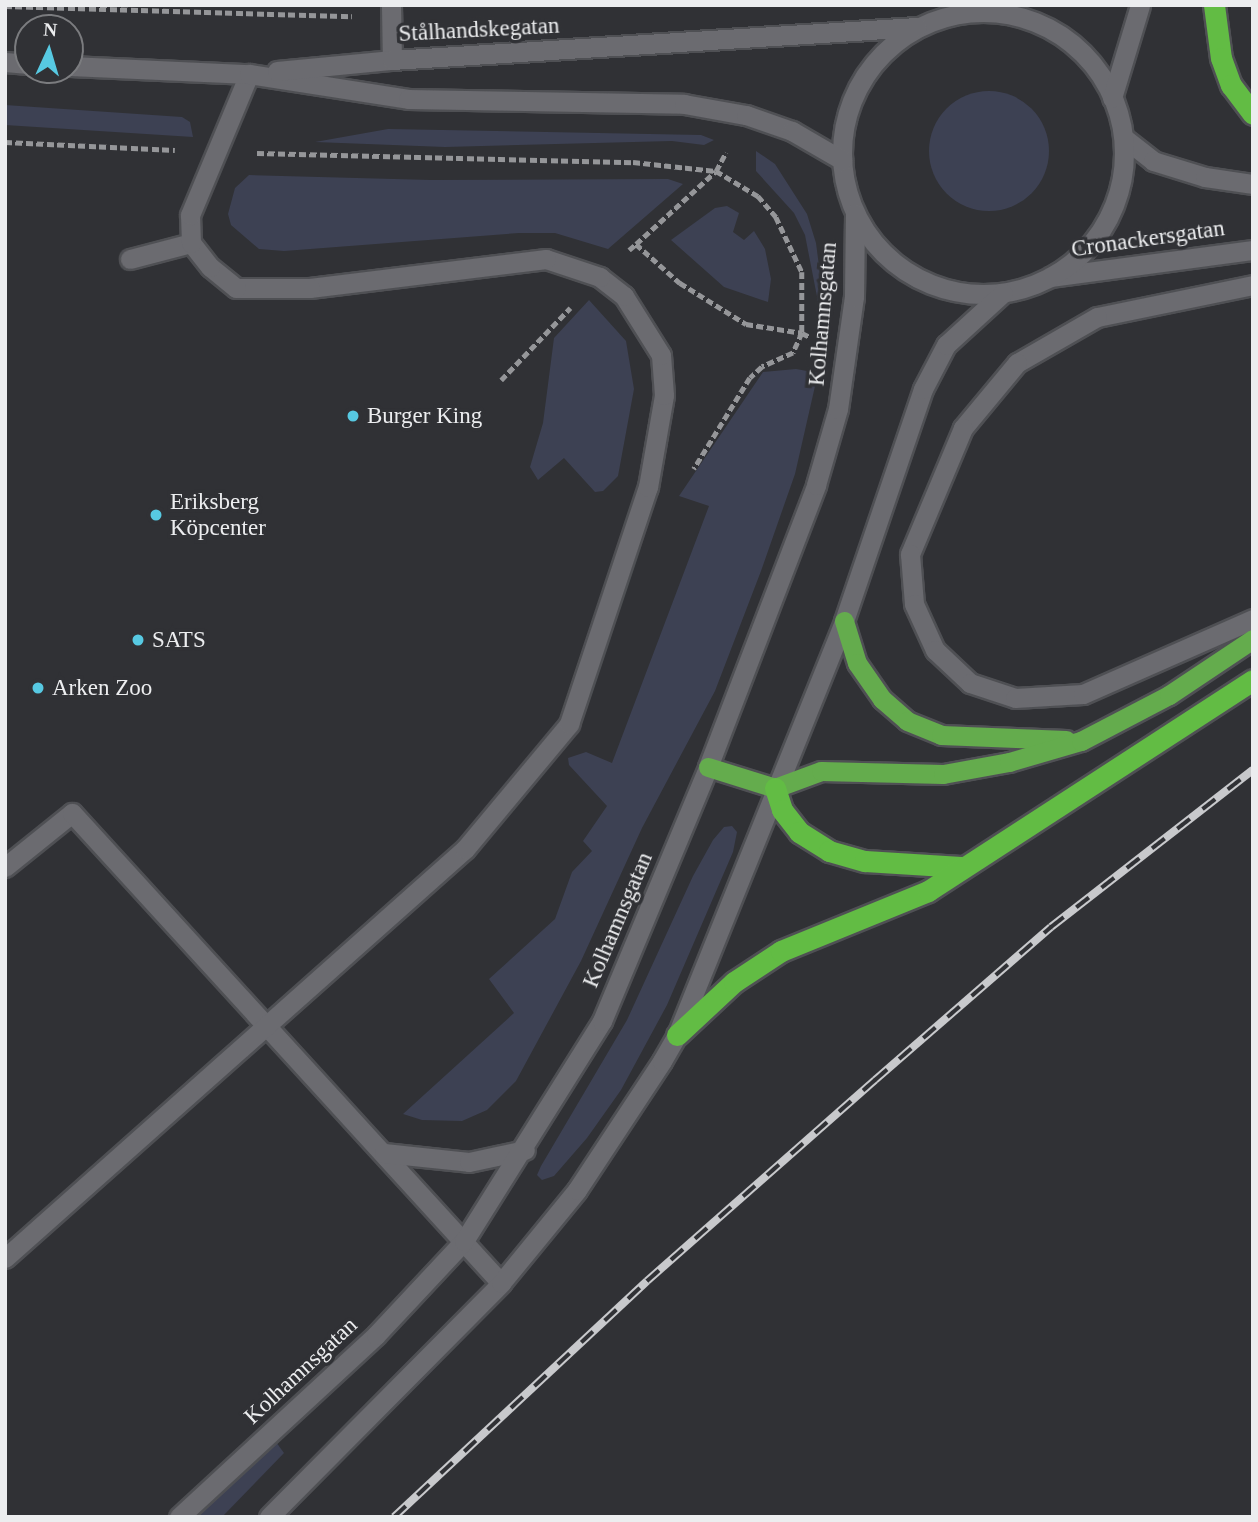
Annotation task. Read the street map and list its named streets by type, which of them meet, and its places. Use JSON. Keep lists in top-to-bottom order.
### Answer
{
  "streets": {
    "street": ["Stålhandskegatan", "Cronackersgatan", "Kolhamnsgatan"]
  },
  "places": [
    "Burger King",
    "Eriksberg Köpcenter",
    "SATS",
    "Arken Zoo"
  ],
  "north": "top"
}
